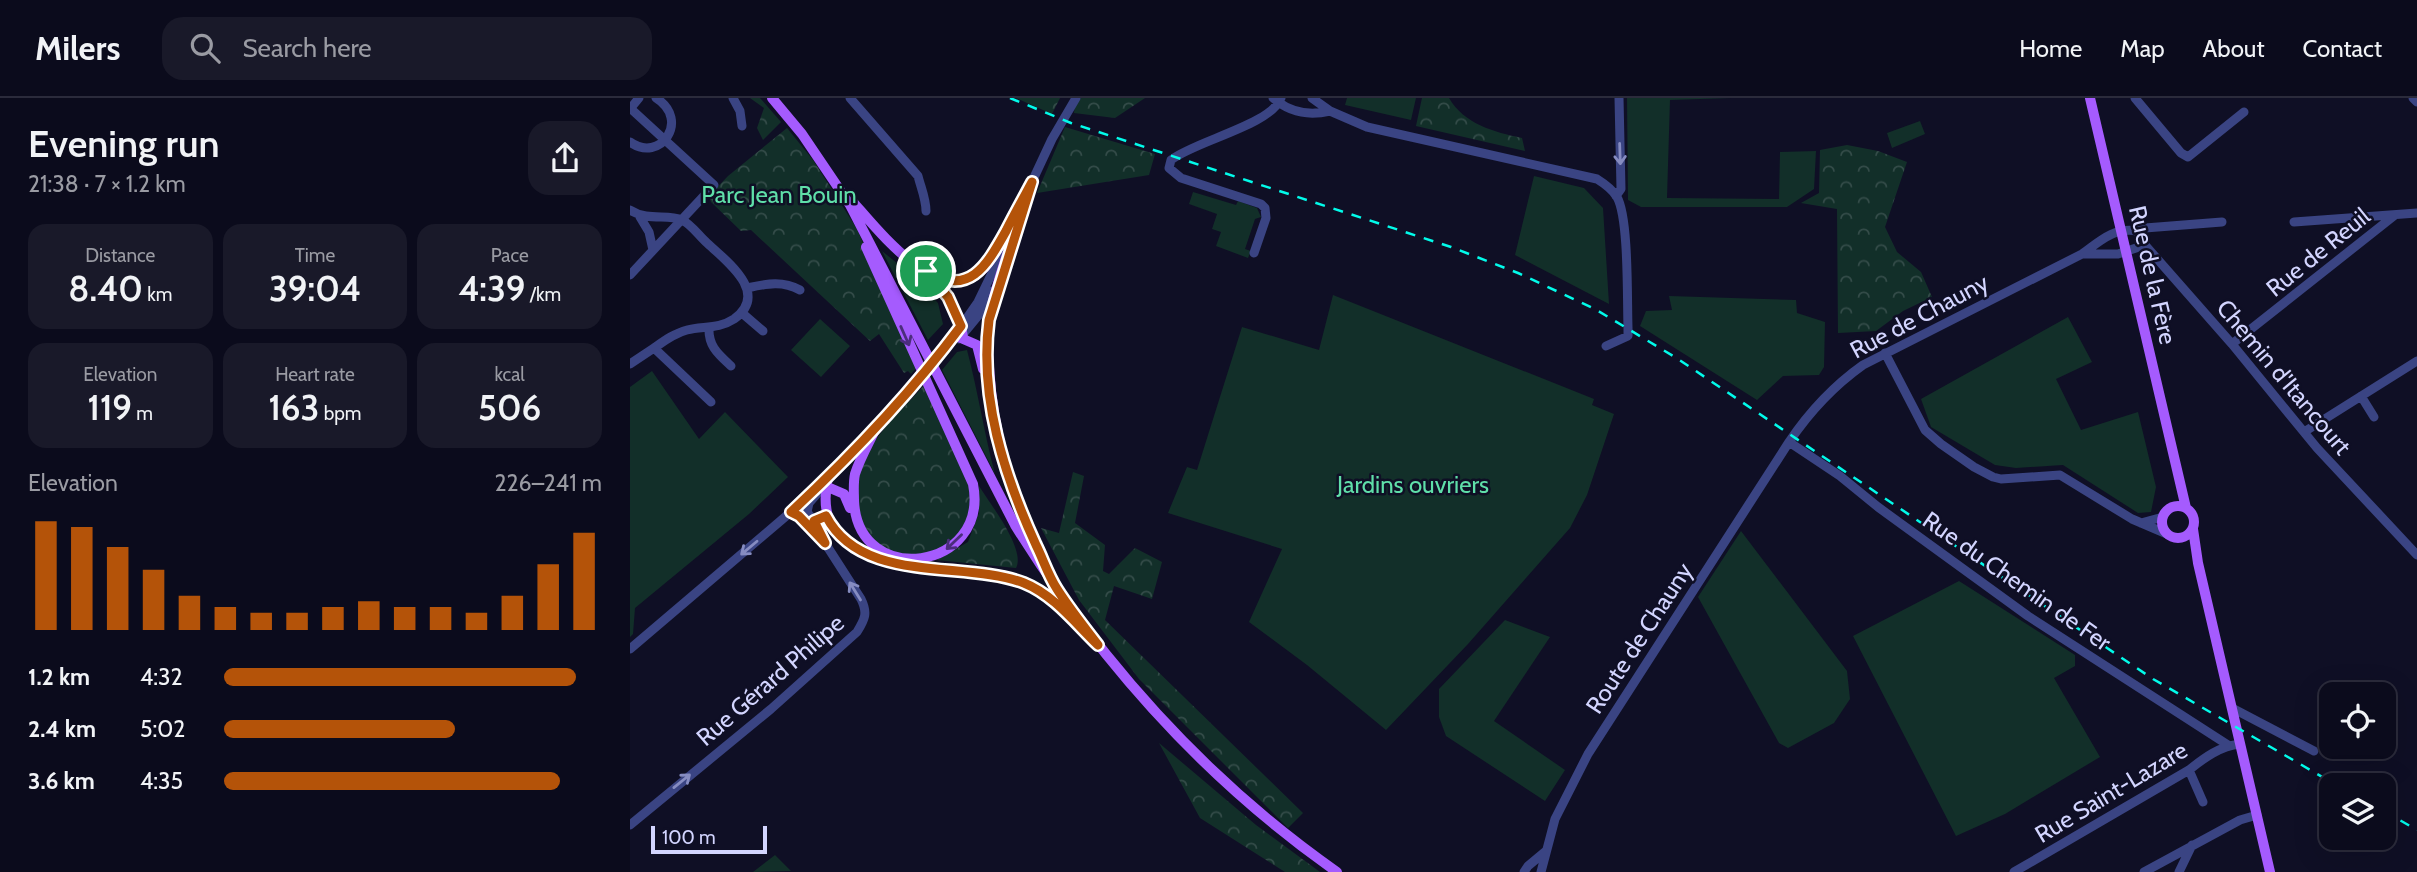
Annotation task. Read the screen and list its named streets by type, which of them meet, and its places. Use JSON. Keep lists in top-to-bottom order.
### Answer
{
  "streets": {
    "main road": ["Rue de la Fère"],
    "street": [
      "Rue de Reuil",
      "Rue de Chauny",
      "Chemin d'Itancourt",
      "Rue du Chemin de Fer",
      "Route de Chauny",
      "Rue Gérard Philipe",
      "Rue Saint-Lazare"
    ]
  },
  "crossings": [
    ["Rue de Reuil", "Chemin d'Itancourt"],
    ["Rue de la Fère", "Rue de Chauny"],
    ["Rue de Chauny", "Rue du Chemin de Fer"],
    ["Rue de Chauny", "Route de Chauny"],
    ["Rue du Chemin de Fer", "Route de Chauny"],
    ["Rue du Chemin de Fer", "Rue Saint-Lazare"]
  ],
  "one_way": ["Rue Gérard Philipe"],
  "parks": ["Parc Jean Bouin", "Jardins ouvriers"],
  "scale_bar": "100 m",
  "page": {
    "header": "Milers",
    "search": "Search here",
    "nav": [
      "Home",
      "Map",
      "About",
      "Contact"
    ],
    "heading": ["Evening run", "21:38 · 7 × 1.2 km"],
    "stats": [
      ["Distance", "8.40 km"],
      ["Time", "39:04"],
      ["Pace", "4:39 /km"],
      ["Elevation", "119 m"],
      ["Heart rate", "163 bpm"],
      ["kcal", "506"]
    ],
    "chart": ["Elevation", "226–241 m"],
    "list": [
      {
        "name": "1.2 km",
        "note": "4:32"
      },
      {
        "name": "2.4 km",
        "note": "5:02"
      },
      {
        "name": "3.6 km",
        "note": "4:35"
      }
    ],
    "scale": "100 m"
  }
}
